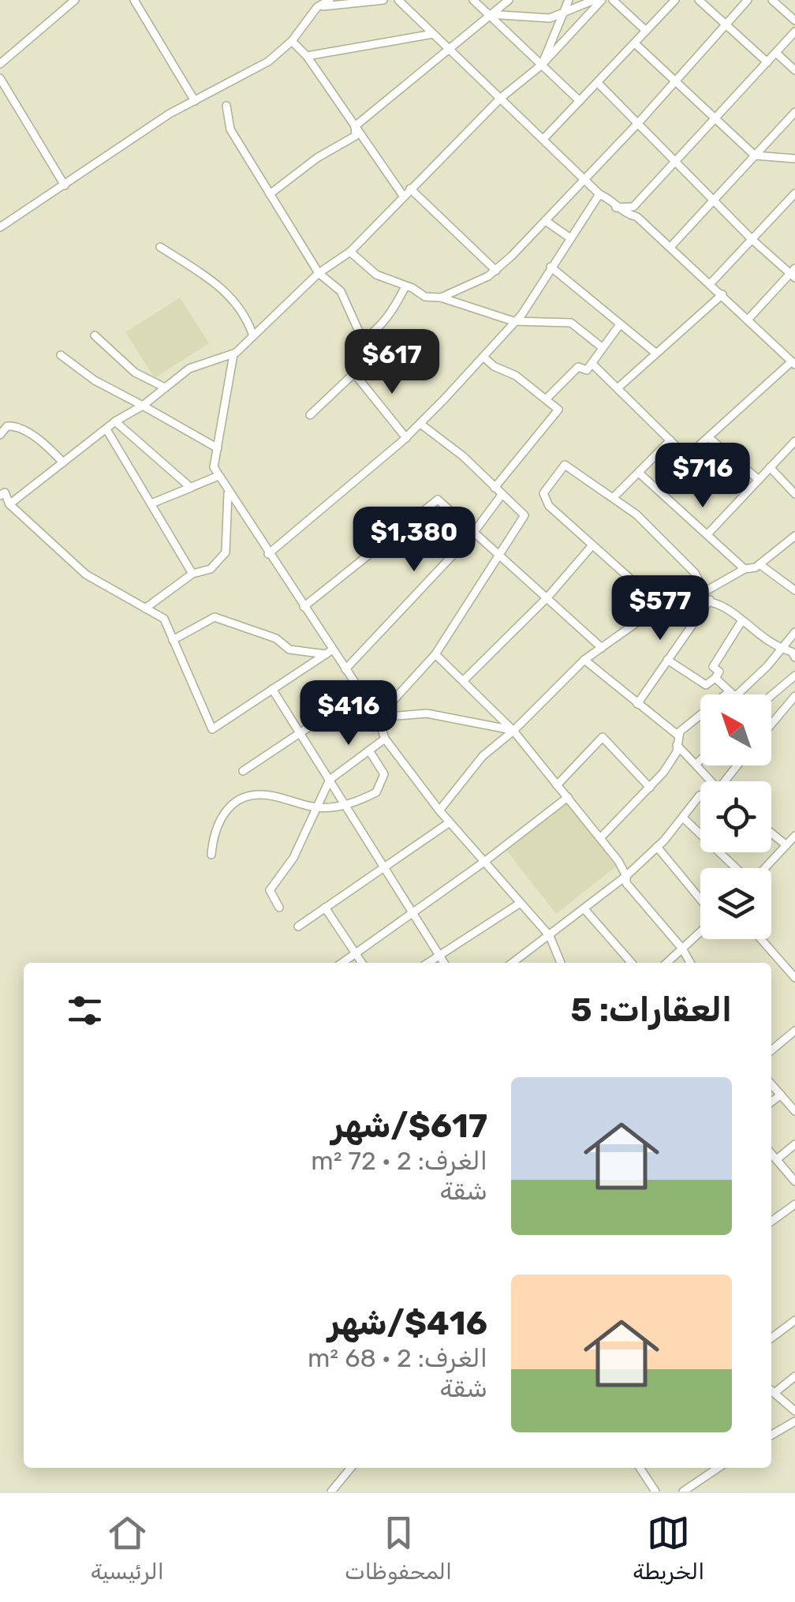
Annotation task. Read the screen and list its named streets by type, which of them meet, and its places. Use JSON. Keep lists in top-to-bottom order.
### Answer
{
  "north": "top left",
  "page": {
    "price": [
      "$617",
      "$716",
      "$1,380",
      "$577",
      "$416"
    ],
    "heading": "العقارات: 5",
    "list": [
      {
        "name": "$617/شهر",
        "note": "الغرف: 2 · 72 m² · شقة"
      },
      {
        "name": "$416/شهر",
        "note": "الغرف: 2 · 68 m² · شقة"
      }
    ],
    "tabs": ["الخريطة", "المحفوظات", "الرئيسية"]
  }
}
